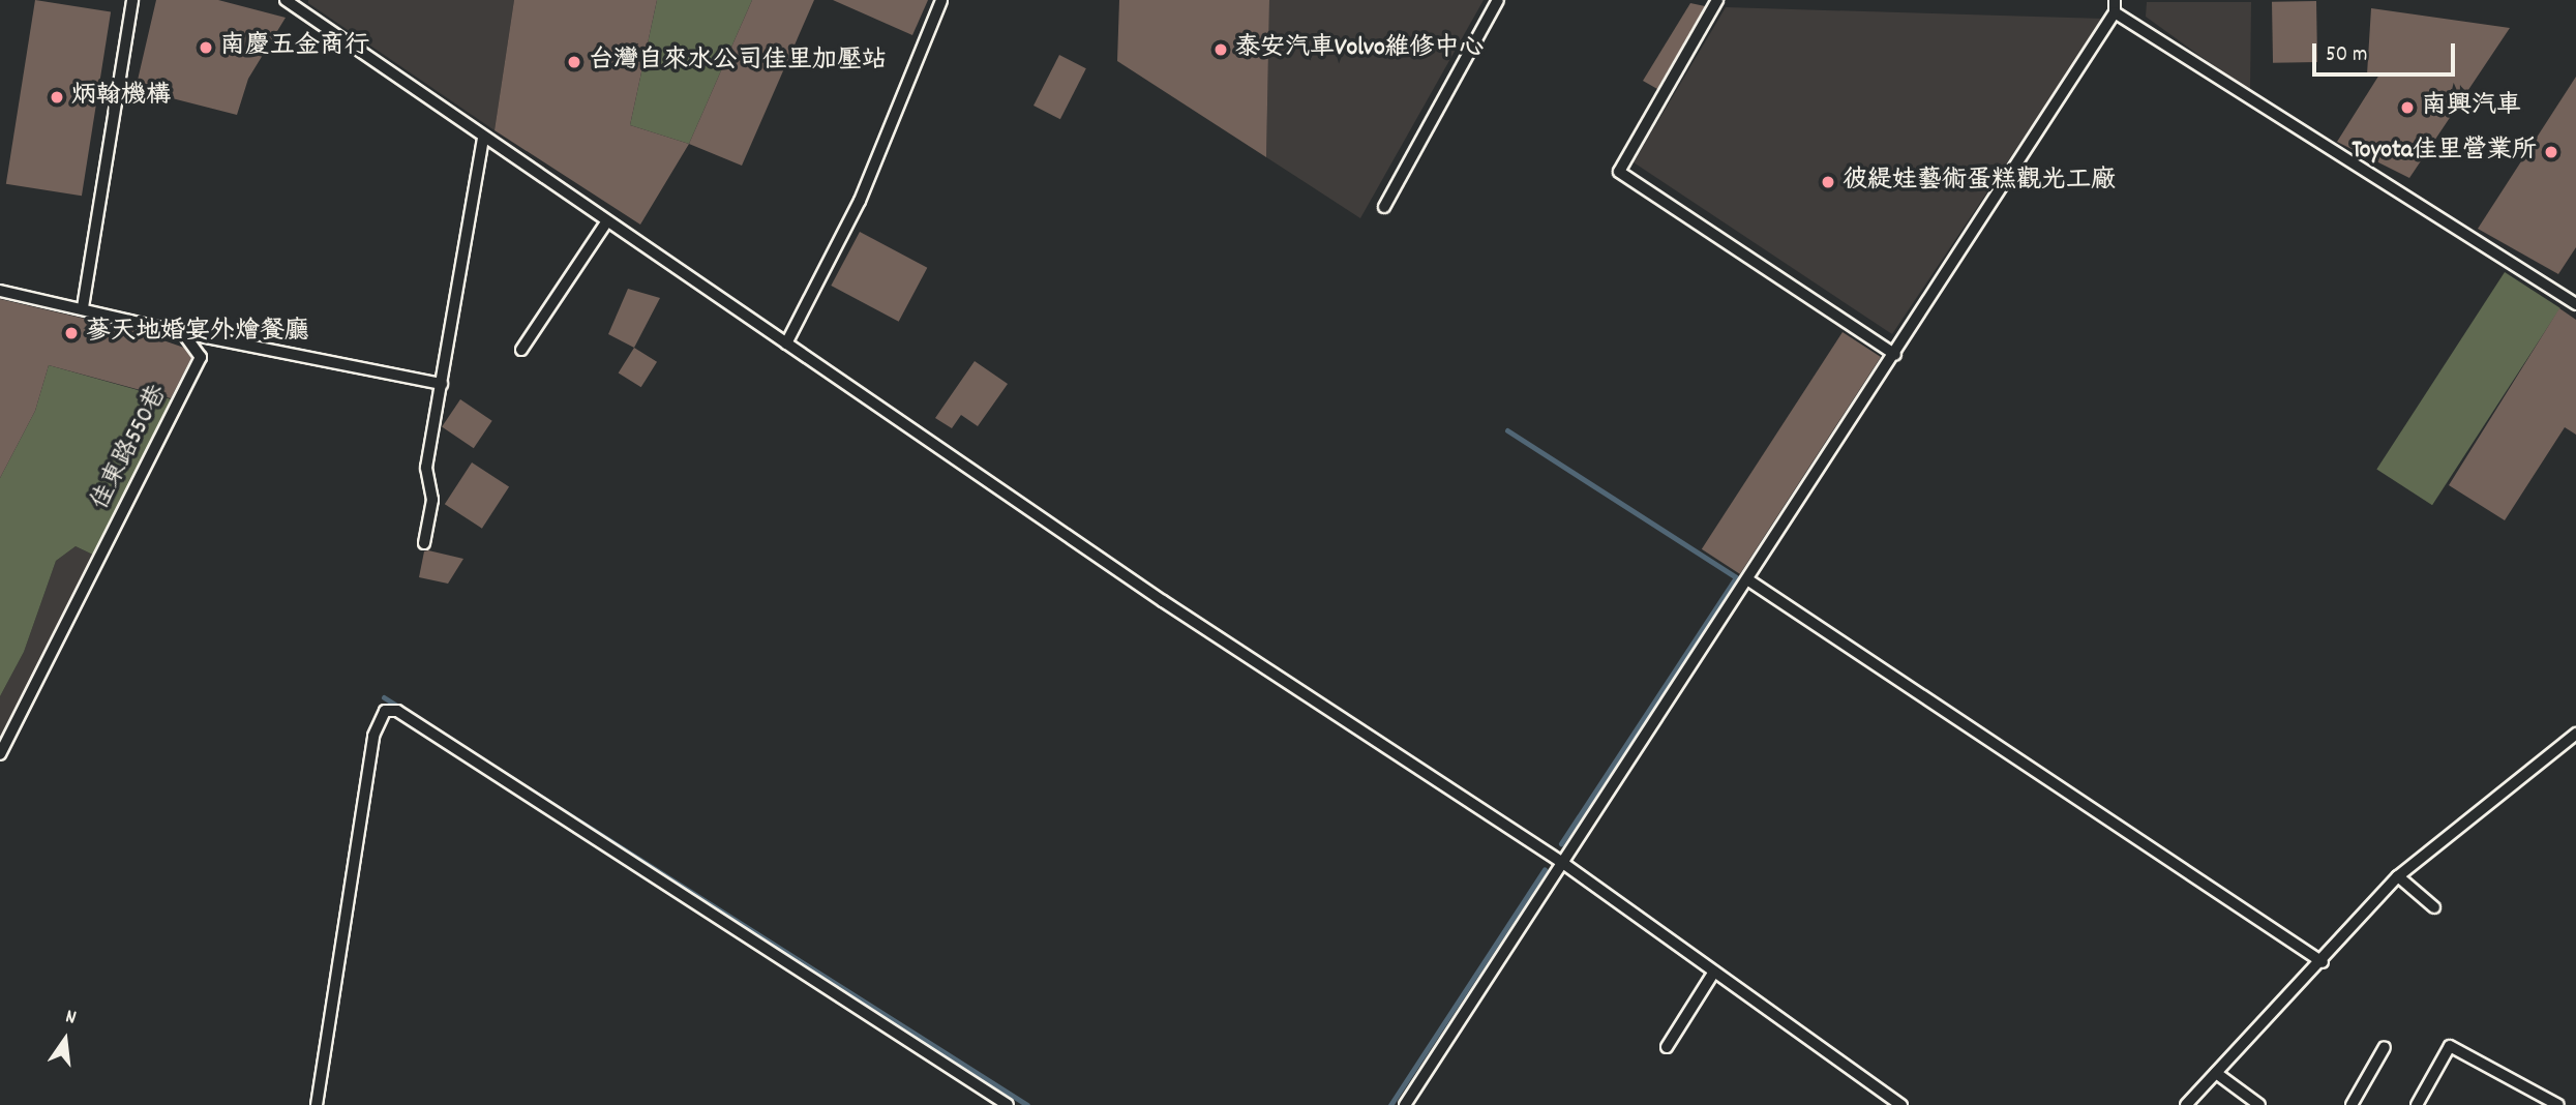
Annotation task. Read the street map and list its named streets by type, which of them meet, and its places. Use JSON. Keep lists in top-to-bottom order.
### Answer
{
  "streets": {
    "lane": ["佳東路550巷"]
  },
  "places": [
    "南慶五金商行",
    "泰安汽車Volvo維修中心",
    "台灣自來水公司佳里加壓站",
    "炳翰機構",
    "南興汽車",
    "Toyota佳里營業所",
    "彼緹娃藝術蛋糕觀光工廠",
    "蔘天地婚宴外燴餐廳"
  ],
  "scale_bar": "50 m",
  "north": "top"
}
